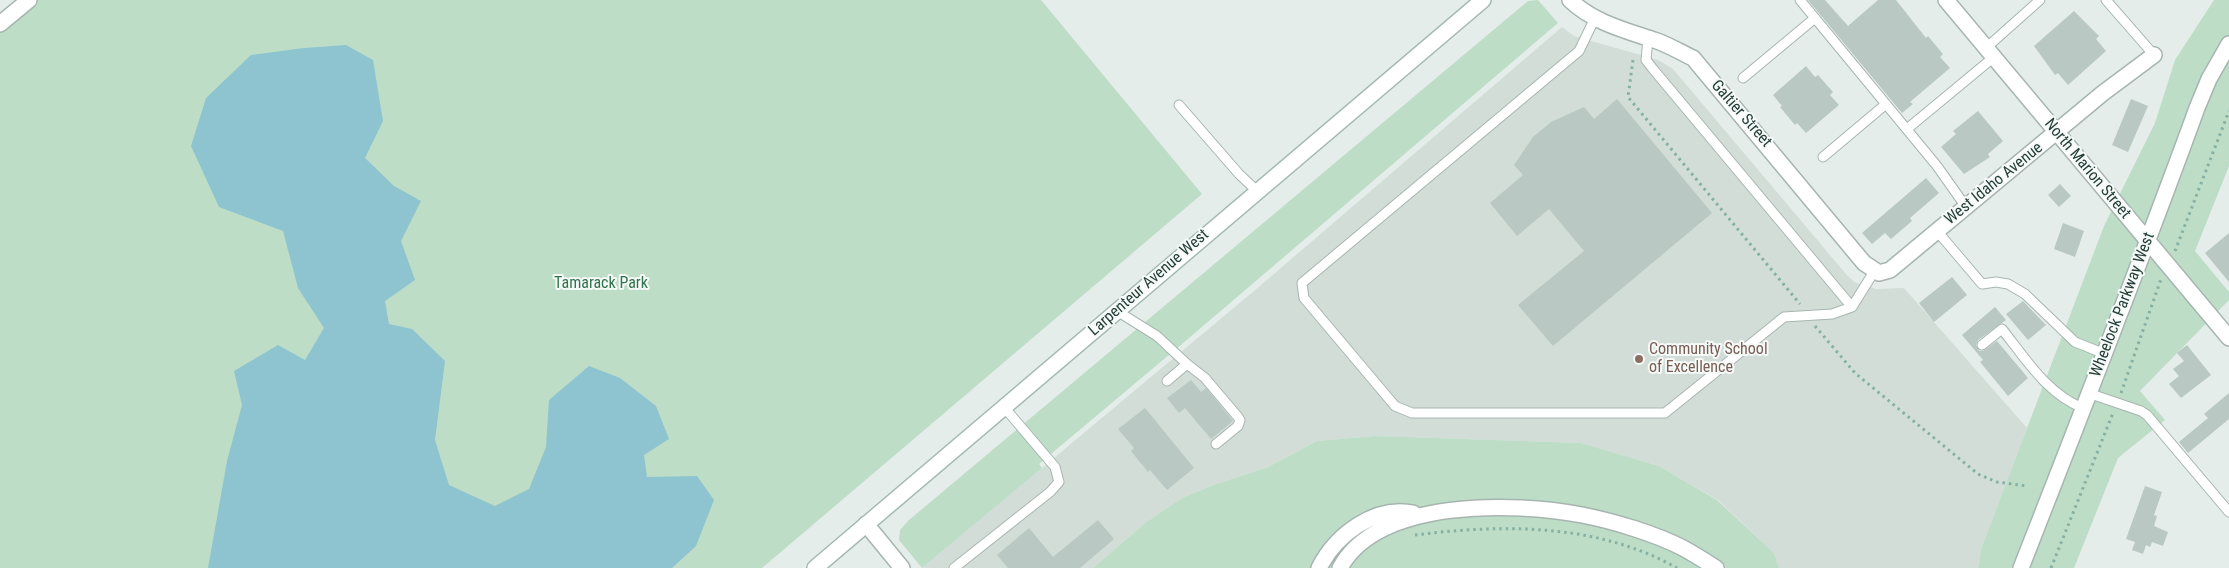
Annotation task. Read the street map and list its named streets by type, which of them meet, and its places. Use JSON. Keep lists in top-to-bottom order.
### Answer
{
  "streets": {
    "street": [
      "Galtier Street",
      "North Marion Street",
      "West Idaho Avenue",
      "Larpenteur Avenue West",
      "Wheelock Parkway West"
    ]
  },
  "crossings": [
    ["Galtier Street", "West Idaho Avenue"],
    ["North Marion Street", "West Idaho Avenue"],
    ["North Marion Street", "Wheelock Parkway West"]
  ],
  "parks": ["Tamarack Park"],
  "places": ["Community School of Excellence"]
}
